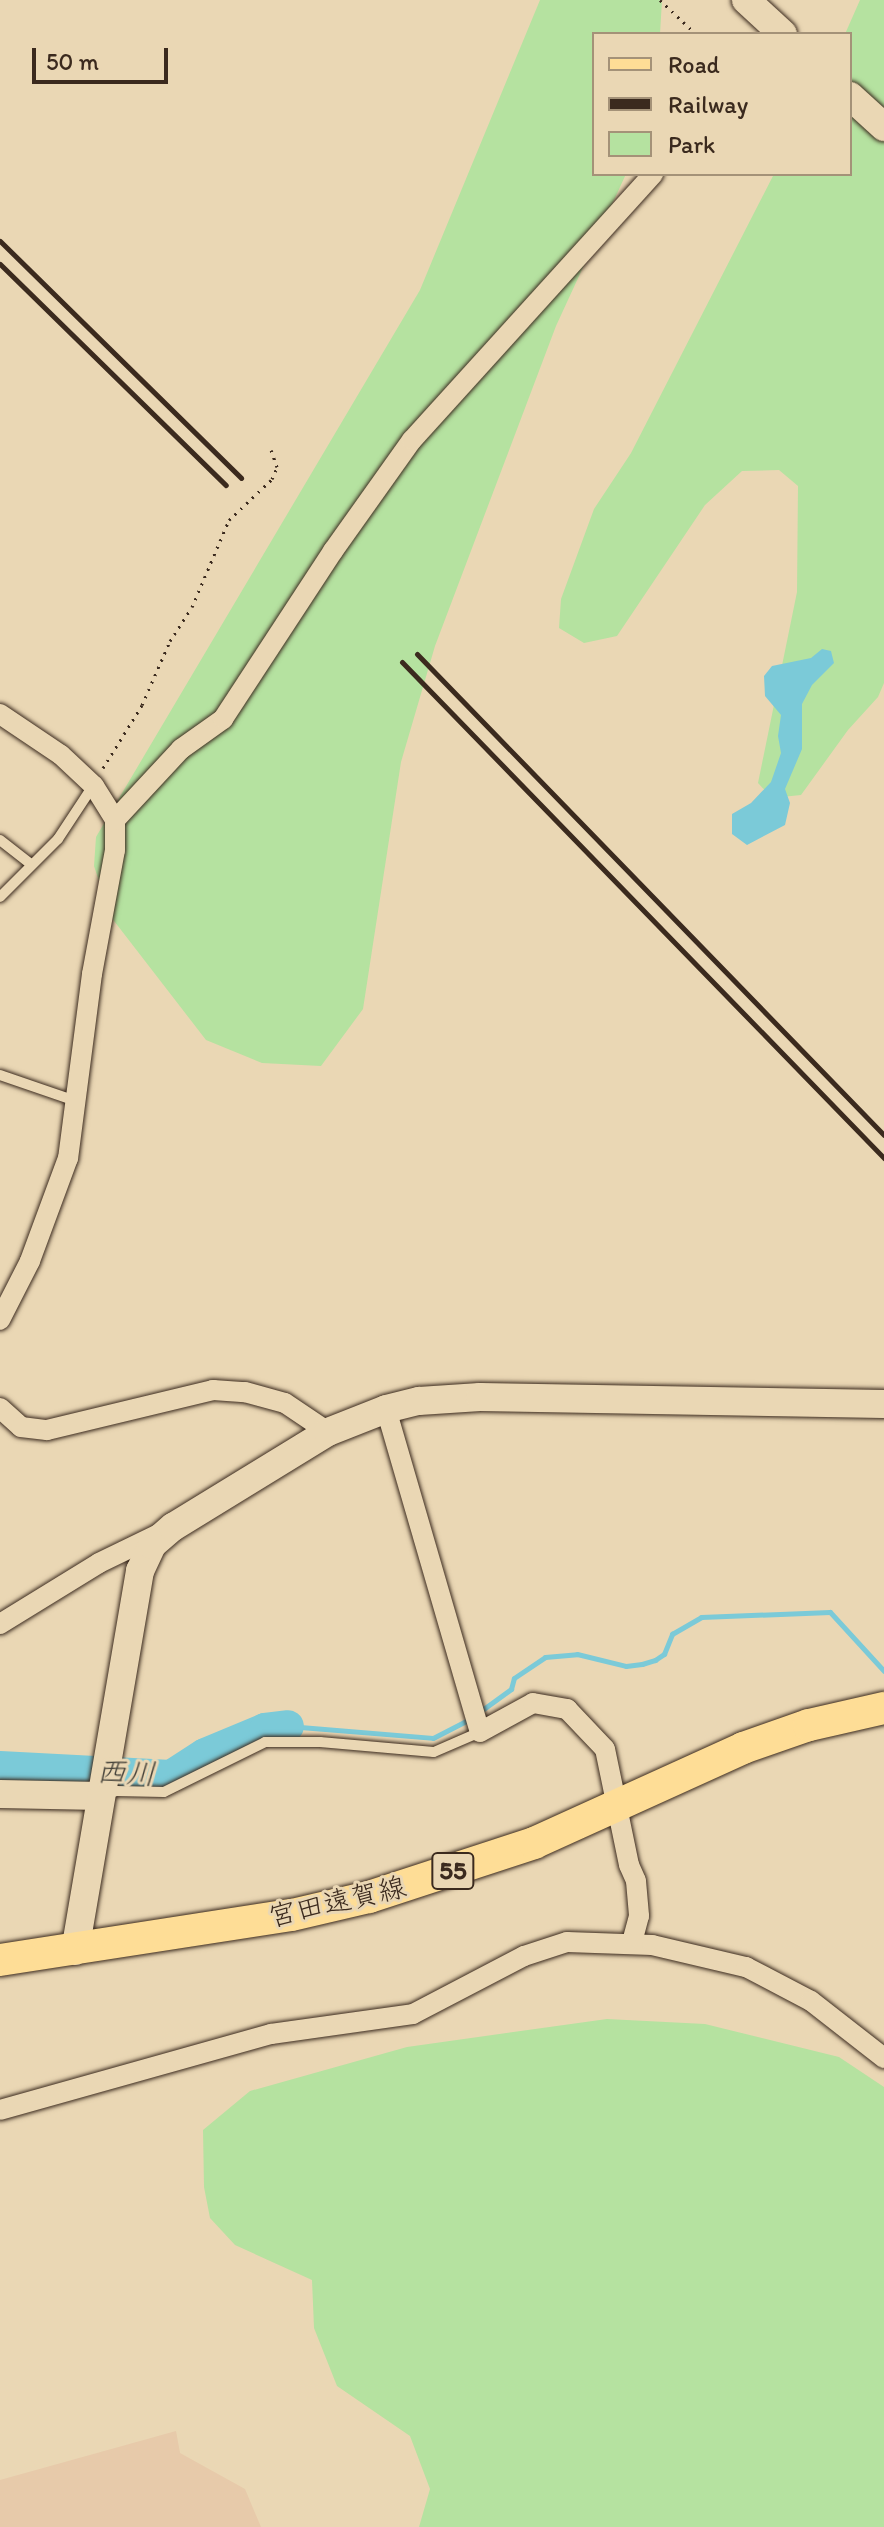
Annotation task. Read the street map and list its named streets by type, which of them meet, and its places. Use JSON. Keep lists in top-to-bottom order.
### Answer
{
  "streets": {
    "main road": ["55", "宮田遠賀線"]
  },
  "water": ["西川"],
  "legend": ["Road", "Railway", "Park"],
  "scale_bar": "50 m"
}
